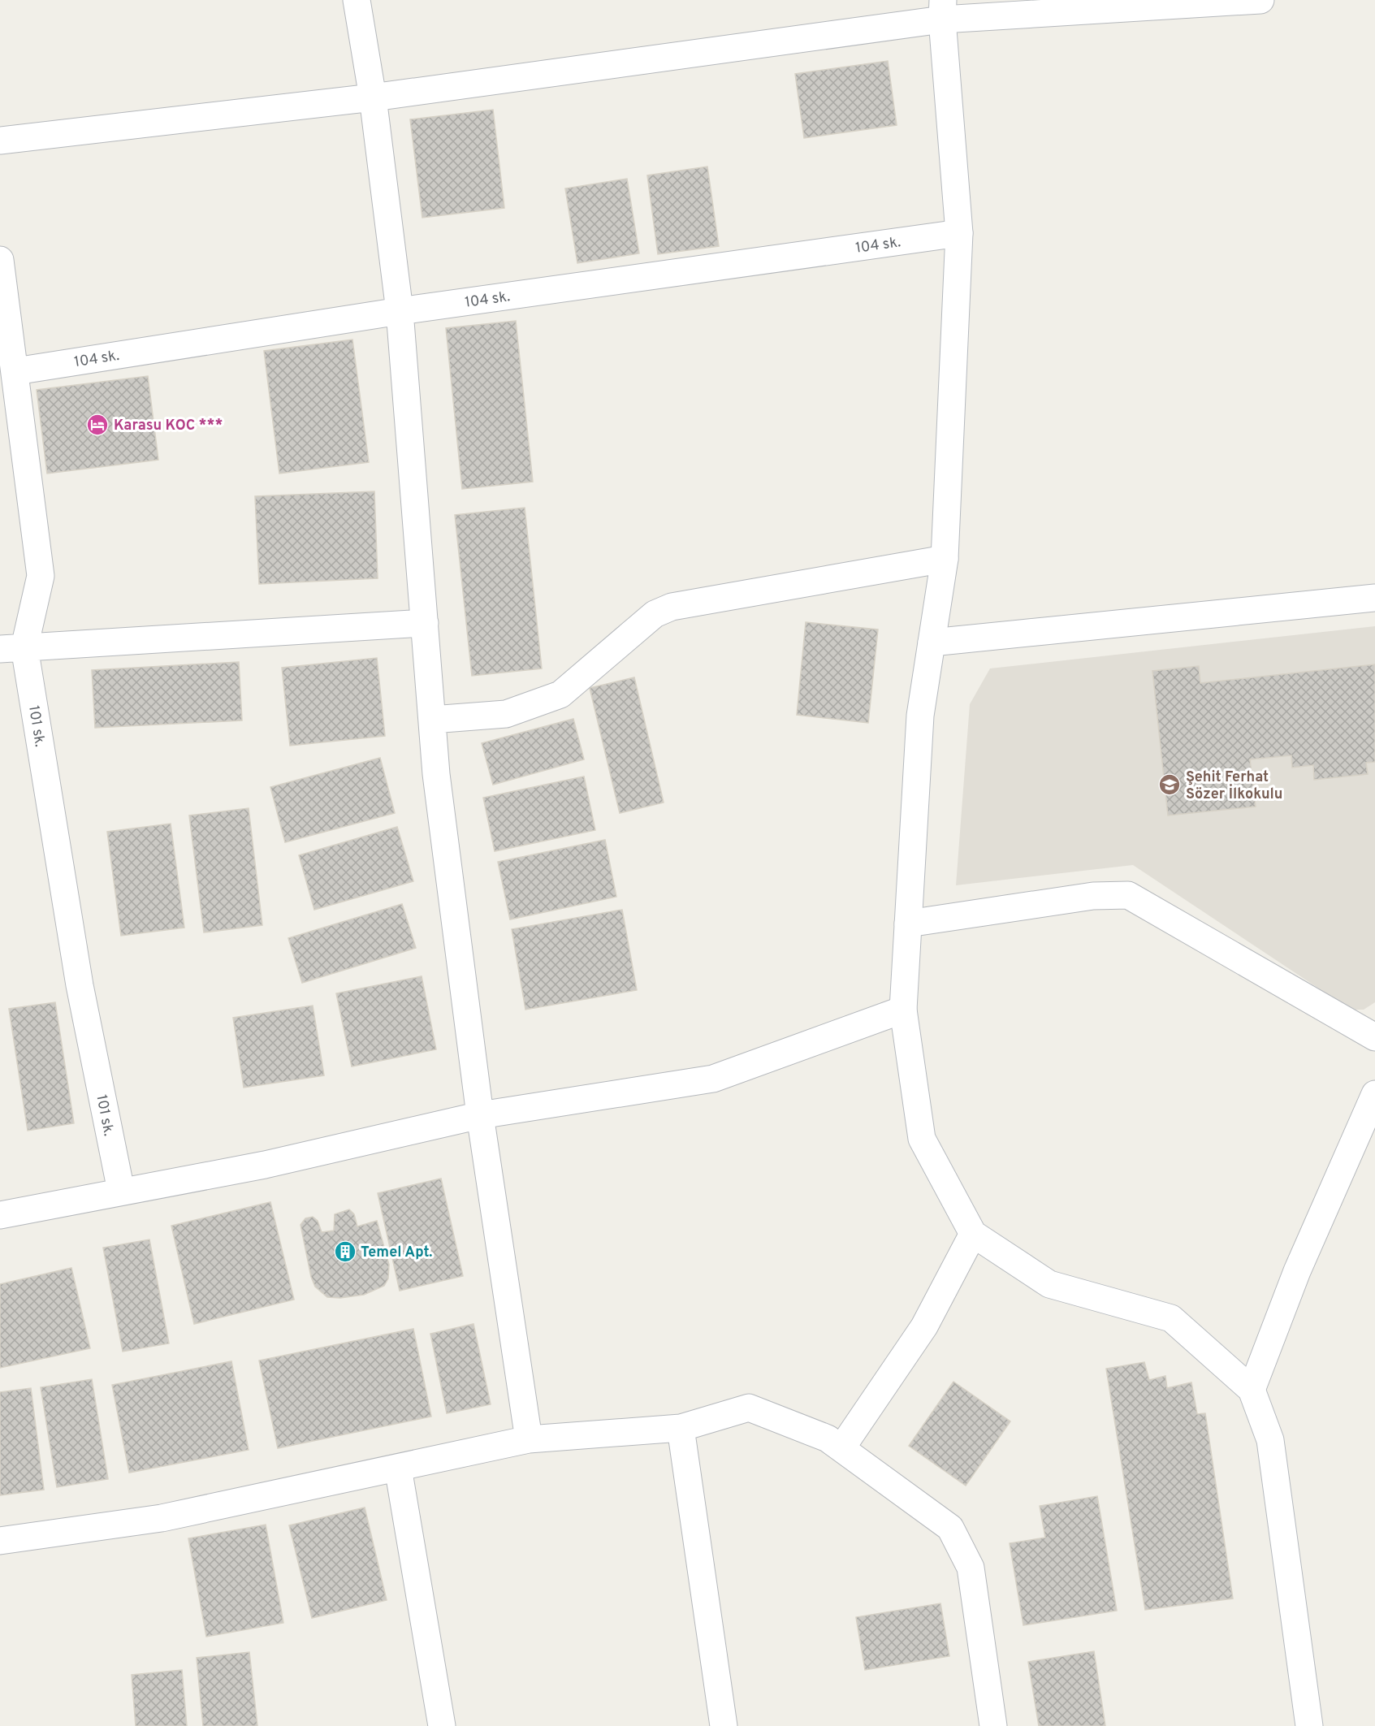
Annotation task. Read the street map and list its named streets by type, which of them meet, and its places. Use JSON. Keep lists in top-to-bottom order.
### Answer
{
  "streets": {
    "street": ["104 sk.", "101 sk."]
  },
  "crossings": [
    ["104 sk.", "101 sk."]
  ],
  "places": {
    "hotel": ["Karasu KOC ***"],
    "school or university": ["Şehit Ferhat Sözer İlkokulu"],
    "building": ["Temel Apt."]
  }
}
